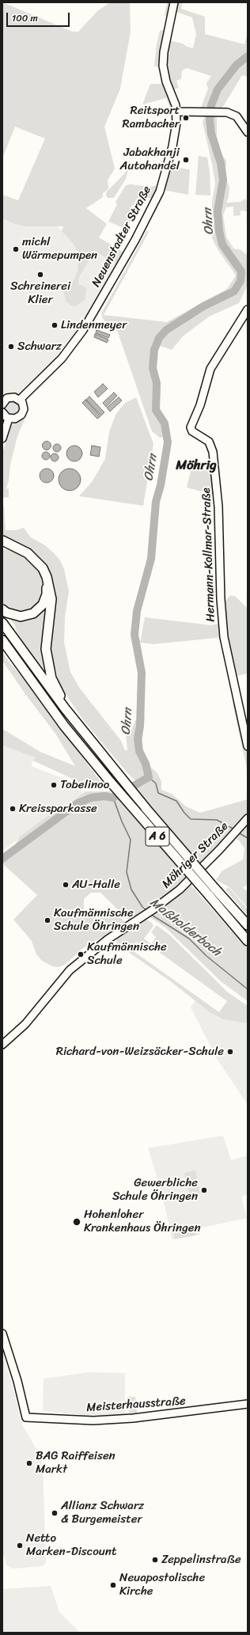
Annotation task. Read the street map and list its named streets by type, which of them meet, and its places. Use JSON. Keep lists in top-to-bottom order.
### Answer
{
  "streets": {
    "highway": ["A 6"],
    "street": [
      "Neuenstadter Straße",
      "Hermann-Kollmar-Straße",
      "Möhriger Straße",
      "Meisterhausstraße"
    ]
  },
  "districts": ["Möhrig"],
  "water": ["Ohrn", "Maßholderbach"],
  "places": [
    "Reitsport Rambacher",
    "Jabakhanji Autohandel",
    "michl Wärmepumpen",
    "Schreinerei Klier",
    "Lindenmeyer",
    "Schwarz",
    "Tobelinoo",
    "Kreissparkasse",
    "AU-Halle",
    "Kaufmännische Schule Öhringen",
    "Kaufmännische Schule",
    "Richard-von-Weizsäcker-Schule",
    "Gewerbliche Schule Öhringen",
    "Hohenloher Krankenhaus Öhringen",
    "BAG Raiffeisen Markt",
    "Allianz Schwarz & Burgemeister",
    "Netto Marken-Discount",
    "Zeppelinstraße",
    "Neuapostolische Kirche"
  ],
  "scale_bar": "100 m"
}
